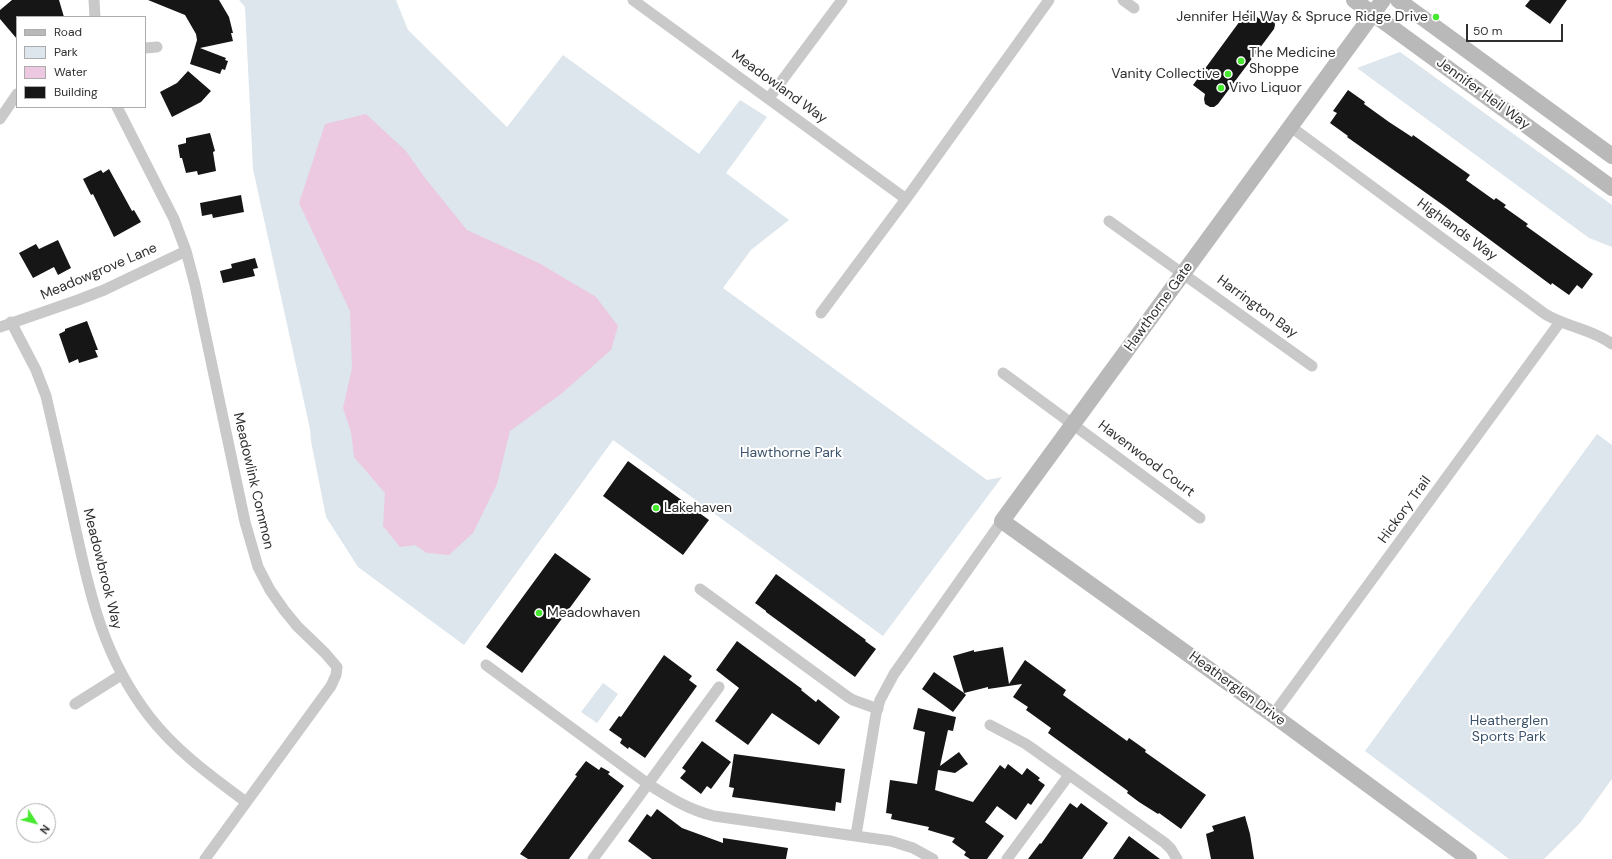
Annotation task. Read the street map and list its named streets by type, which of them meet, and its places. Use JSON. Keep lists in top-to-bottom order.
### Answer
{
  "streets": {
    "street": [
      "Meadowland Way",
      "Jennifer Heil Way",
      "Highlands Way",
      "Meadowgrove Lane",
      "Hawthorne Gate",
      "Harrington Bay",
      "Havenwood Court",
      "Meadowlink Common",
      "Hickory Trail",
      "Meadowbrook Way",
      "Heatherglen Drive"
    ]
  },
  "crossings": [
    ["Jennifer Heil Way", "Hawthorne Gate"],
    ["Highlands Way", "Hawthorne Gate"],
    ["Highlands Way", "Hickory Trail"],
    ["Meadowgrove Lane", "Meadowlink Common"],
    ["Meadowgrove Lane", "Meadowbrook Way"],
    ["Hawthorne Gate", "Harrington Bay"],
    ["Hawthorne Gate", "Havenwood Court"],
    ["Hawthorne Gate", "Heatherglen Drive"],
    ["Meadowlink Common", "Meadowbrook Way"],
    ["Hickory Trail", "Heatherglen Drive"]
  ],
  "parks": ["Hawthorne Park", "Heatherglen Sports Park"],
  "places": [
    "Jennifer Heil Way & Spruce Ridge Drive",
    "The Medicine Shoppe",
    "Vanity Collective",
    "Vivo Liquor",
    "Lakehaven",
    "Meadowhaven"
  ],
  "legend": [
    "Road",
    "Park",
    "Water",
    "Building"
  ],
  "scale_bar": "50 m",
  "north": "bottom right"
}
